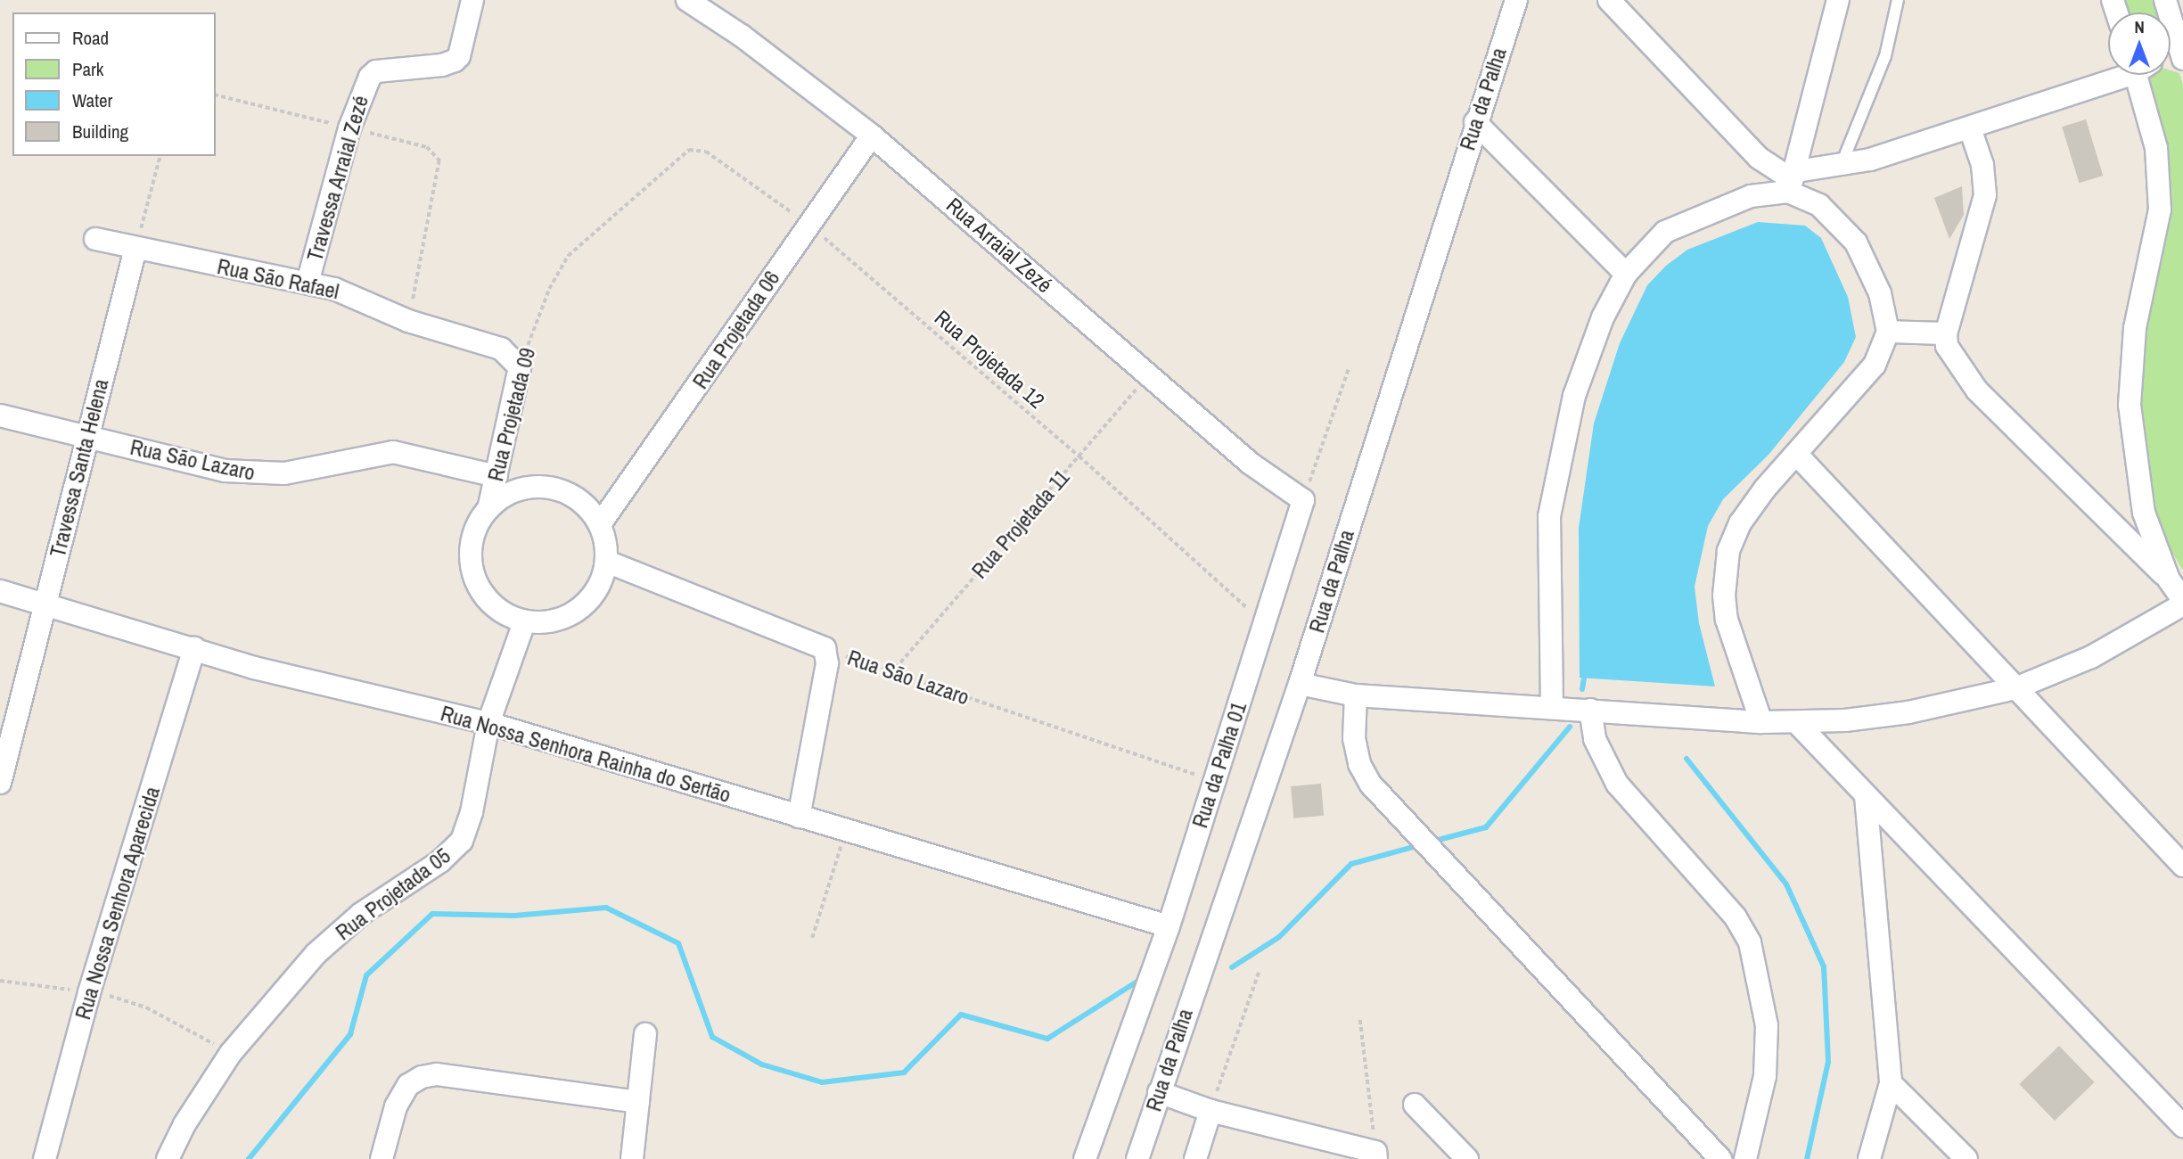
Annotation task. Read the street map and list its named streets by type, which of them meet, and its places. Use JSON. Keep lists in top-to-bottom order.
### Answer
{
  "streets": {
    "street": [
      "Rua da Palha",
      "Travessa Arraial Zezé",
      "Rua Arraial Zezé",
      "Rua São Rafael",
      "Rua Projetada 06",
      "Rua Projetada 09",
      "Rua São Lazaro",
      "Travessa Santa Helena",
      "Rua Nossa Senhora Rainha do Sertão",
      "Rua da Palha 01",
      "Rua Projetada 05",
      "Rua Nossa Senhora Aparecida"
    ],
    "path": ["Rua Projetada 12", "Rua Projetada 11"]
  },
  "crossings": [
    ["Travessa Arraial Zezé", "Rua São Rafael"],
    ["Rua Arraial Zezé", "Rua Projetada 06"],
    ["Rua Arraial Zezé", "Rua Projetada 11"],
    ["Rua Arraial Zezé", "Rua da Palha 01"],
    ["Rua São Rafael", "Rua Projetada 09"],
    ["Rua São Rafael", "Travessa Santa Helena"],
    ["Rua Projetada 06", "Rua Projetada 12"],
    ["Rua Projetada 06", "Rua Projetada 09"],
    ["Rua Projetada 06", "Rua São Lazaro"],
    ["Rua Projetada 06", "Rua Projetada 05"],
    ["Rua Projetada 12", "Rua Projetada 09"],
    ["Rua Projetada 12", "Rua Projetada 11"],
    ["Rua Projetada 12", "Rua da Palha 01"],
    ["Rua Projetada 09", "Rua São Lazaro"],
    ["Rua Projetada 09", "Rua Projetada 05"],
    ["Rua São Lazaro", "Travessa Santa Helena"],
    ["Rua São Lazaro", "Rua Projetada 11"],
    ["Rua São Lazaro", "Rua da Palha 01"],
    ["Rua São Lazaro", "Rua Projetada 05"],
    ["Travessa Santa Helena", "Rua Nossa Senhora Rainha do Sertão"],
    ["Rua Nossa Senhora Rainha do Sertão", "Rua da Palha 01"],
    ["Rua Nossa Senhora Rainha do Sertão", "Rua Projetada 05"],
    ["Rua Nossa Senhora Rainha do Sertão", "Rua Nossa Senhora Aparecida"]
  ],
  "legend": [
    "Road",
    "Park",
    "Water",
    "Building"
  ],
  "north": "top"
}
